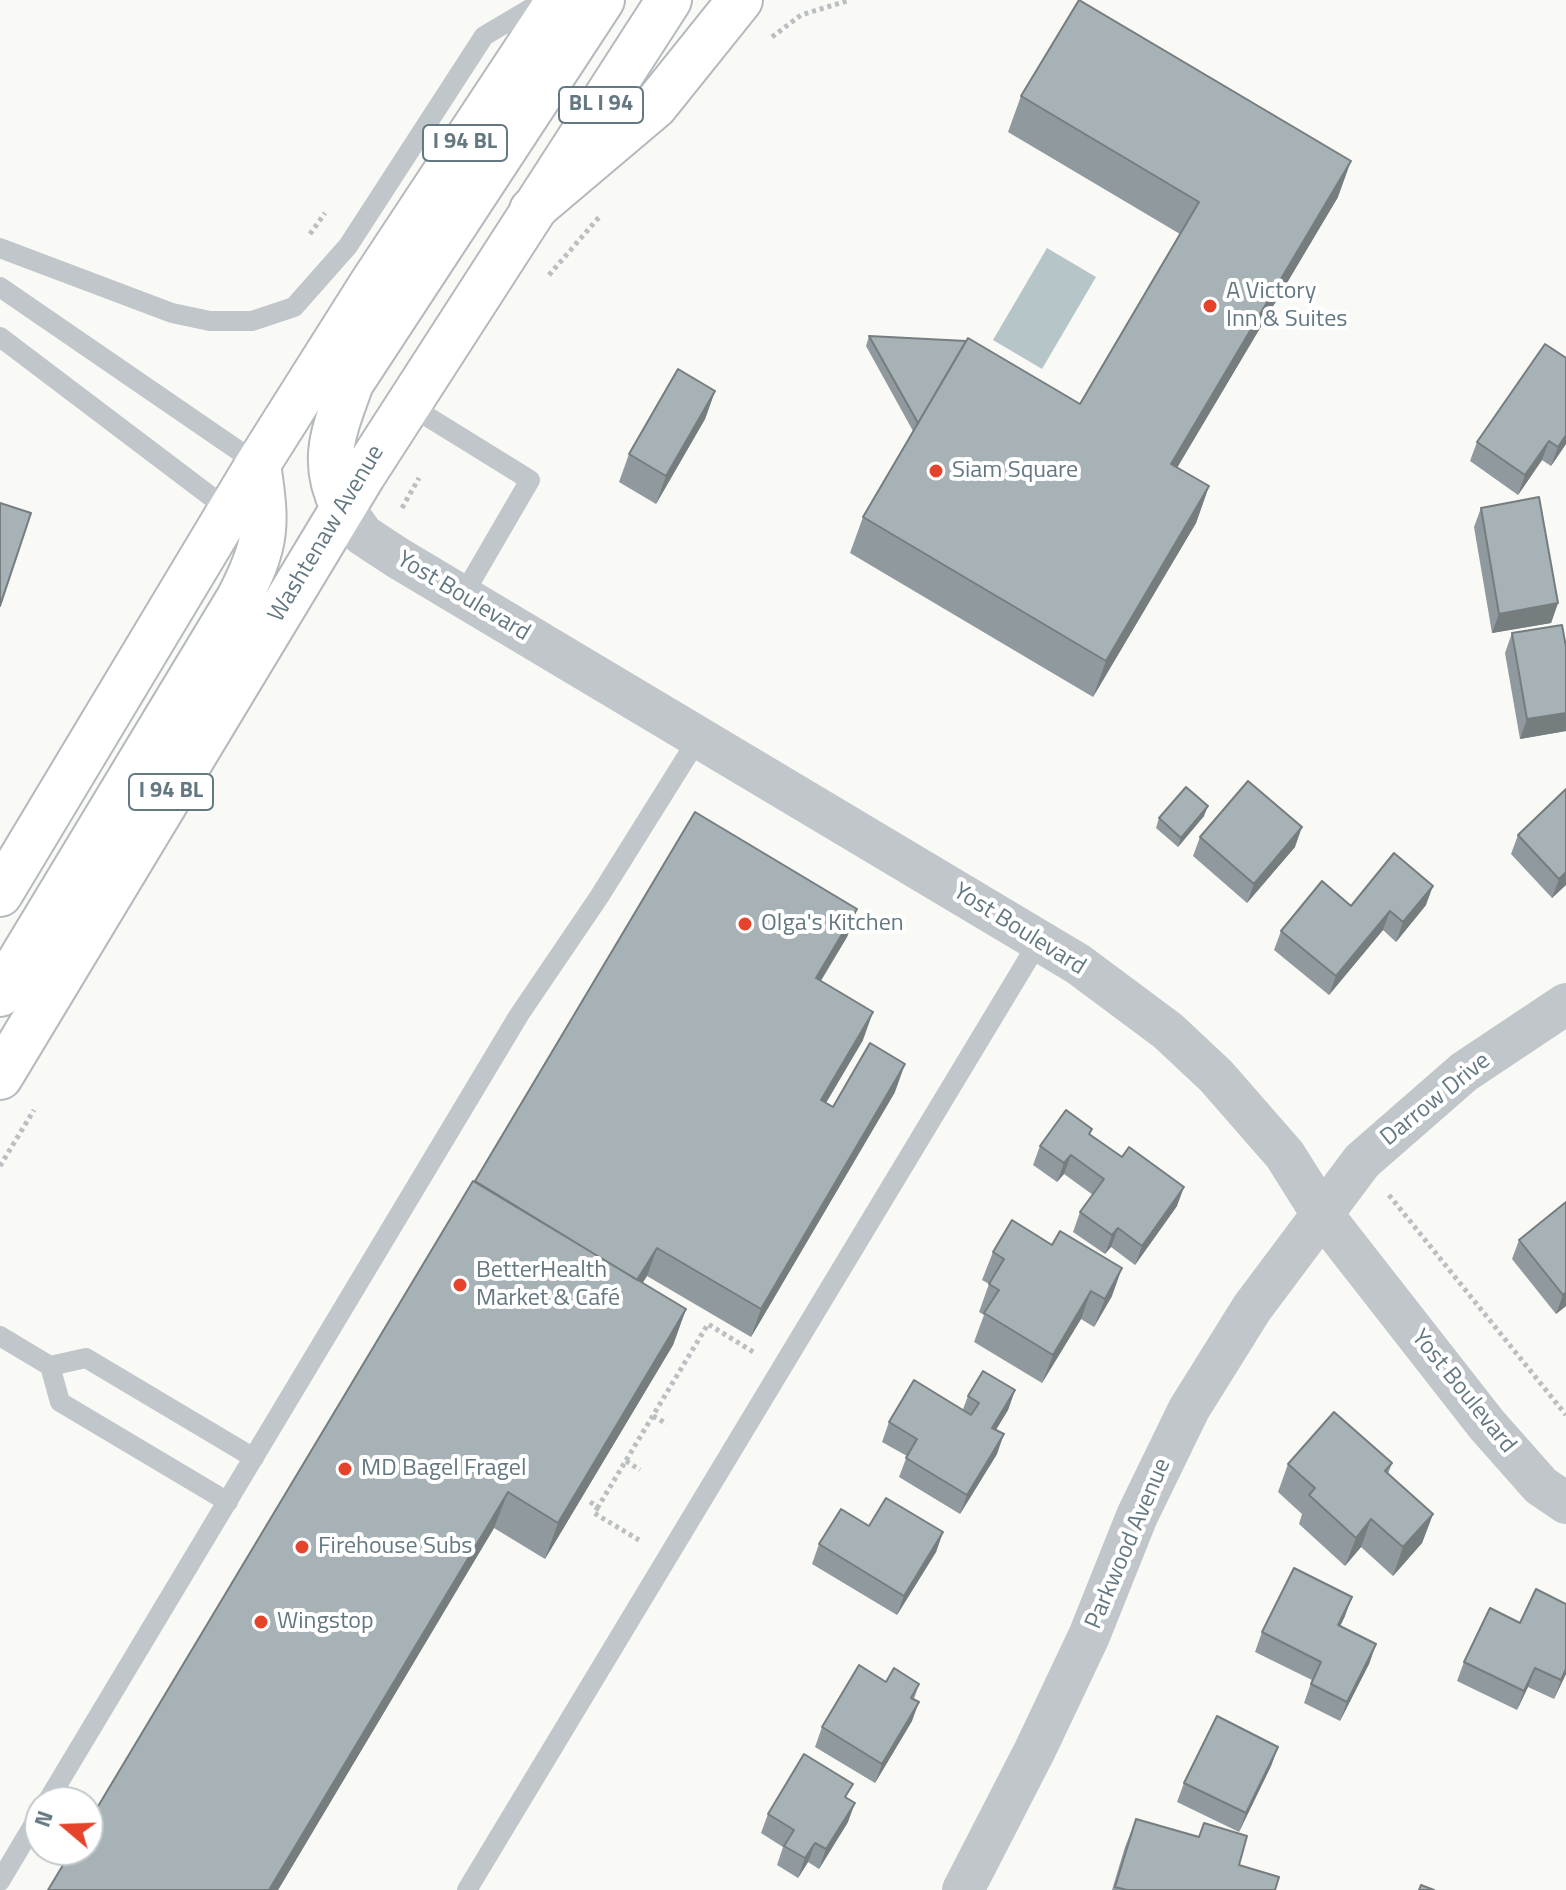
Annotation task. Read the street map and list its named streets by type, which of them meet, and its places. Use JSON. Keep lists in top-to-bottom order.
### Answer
{
  "streets": {
    "main road": ["BL I 94", "I 94 BL", "Washtenaw Avenue"],
    "street": ["Yost Boulevard", "Darrow Drive", "Parkwood Avenue"]
  },
  "crossings": [
    ["I 94 BL", "Washtenaw Avenue"],
    ["Washtenaw Avenue", "Yost Boulevard"],
    ["Yost Boulevard", "Darrow Drive"],
    ["Yost Boulevard", "Parkwood Avenue"],
    ["Darrow Drive", "Parkwood Avenue"]
  ],
  "places": [
    "A Victory Inn & Suites",
    "Siam Square",
    "Olga's Kitchen",
    "BetterHealth Market & Café",
    "MD Bagel Fragel",
    "Firehouse Subs",
    "Wingstop"
  ],
  "north": "left"
}
